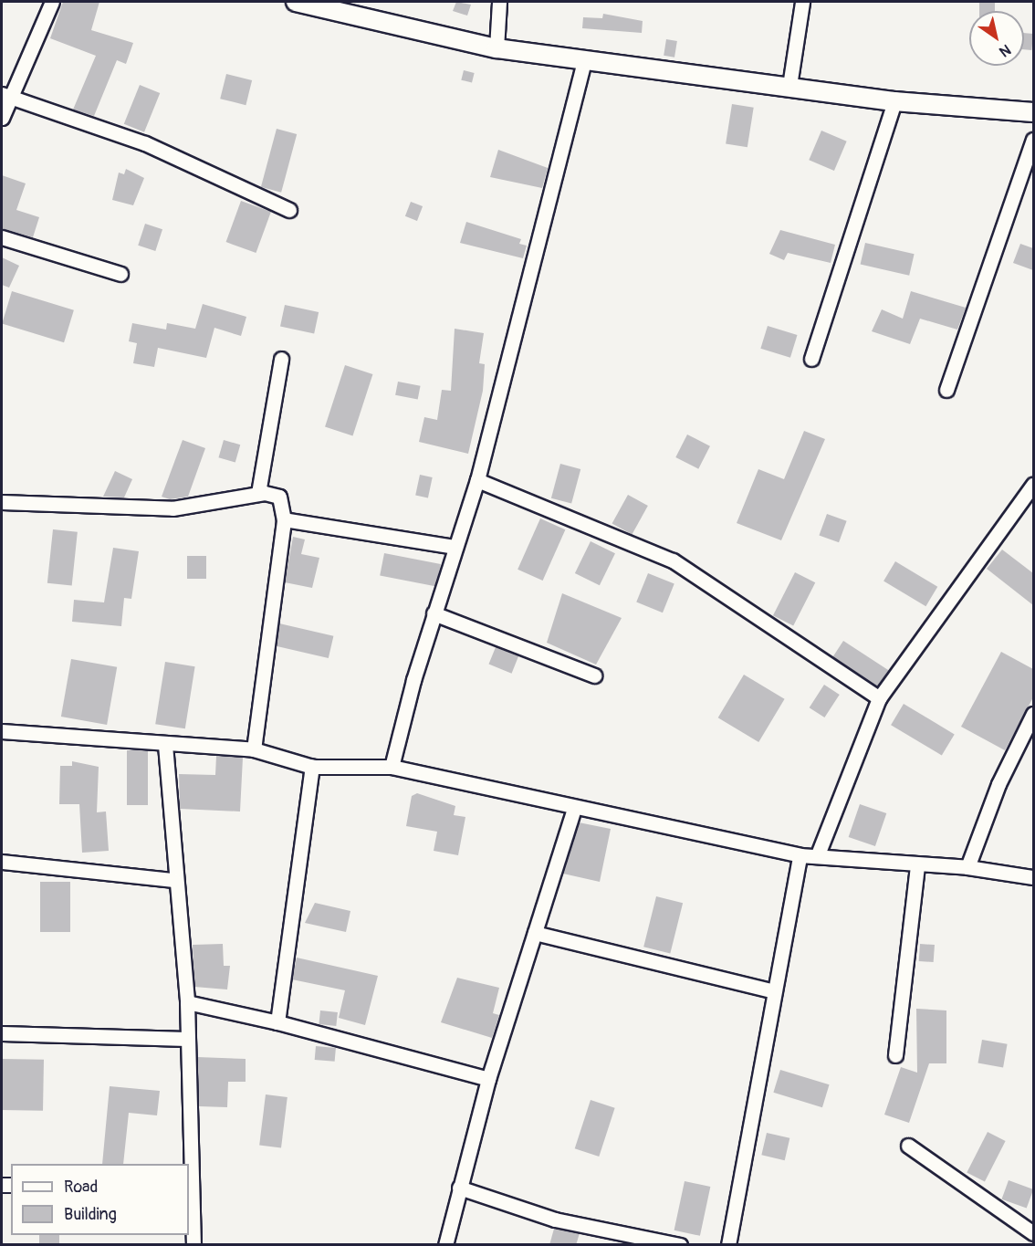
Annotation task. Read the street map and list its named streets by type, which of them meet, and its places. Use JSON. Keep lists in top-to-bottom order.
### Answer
{
  "legend": ["Road", "Building"],
  "north": "bottom right"
}
